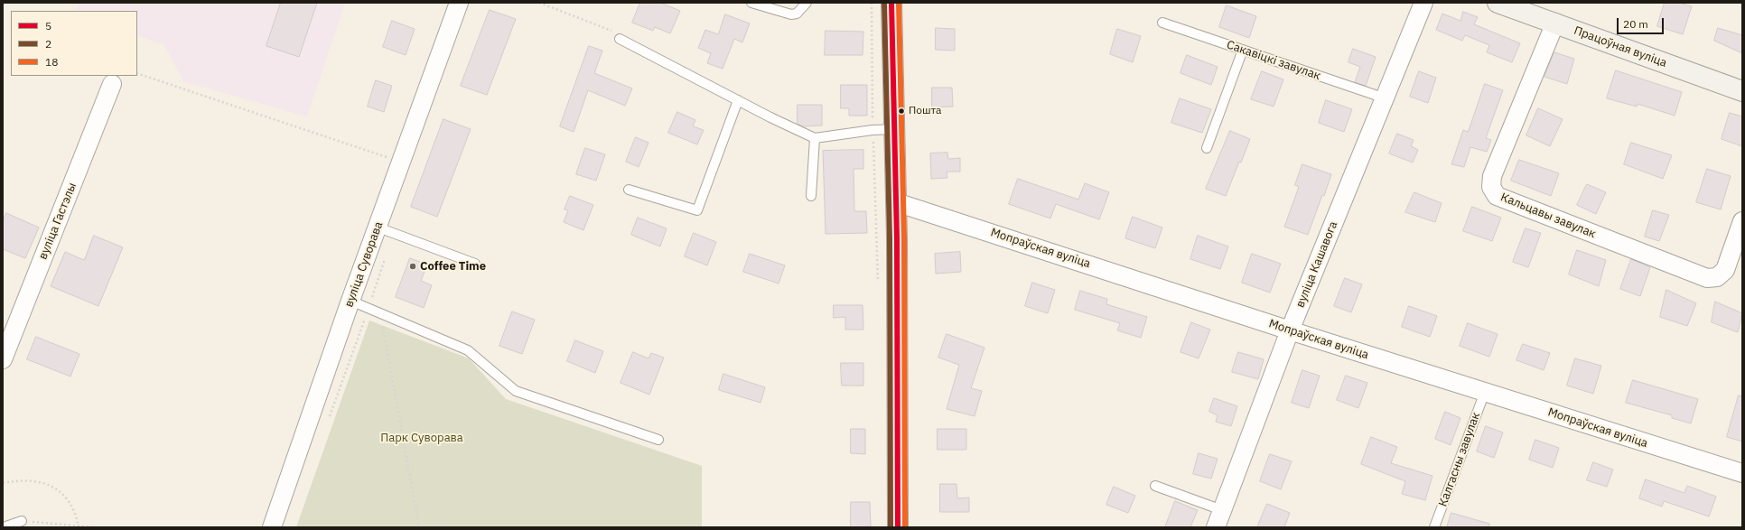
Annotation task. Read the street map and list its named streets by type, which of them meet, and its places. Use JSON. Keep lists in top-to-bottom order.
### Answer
{
  "streets": {
    "main road": ["Працоўная вуліца"],
    "street": [
      "Кальцавы завулак",
      "вуліца Гастэлы",
      "Мопраўская вуліца",
      "вуліца Суворава",
      "вуліца Кашавога"
    ],
    "lane": ["Сакавіцкі завулак", "Калгасны завулак"]
  },
  "crossings": [
    ["Працоўная вуліца", "Кальцавы завулак"],
    ["Сакавіцкі завулак", "вуліца Кашавога"],
    ["Мопраўская вуліца", "вуліца Кашавога"],
    ["Мопраўская вуліца", "Калгасны завулак"]
  ],
  "parks": ["Парк Суворава"],
  "places": ["Пошта", "Coffee Time"],
  "lines": ["transit line 5", "transit line 2", "transit line 18"],
  "legend": ["5", "2", "18"],
  "scale_bar": "20 m"
}
